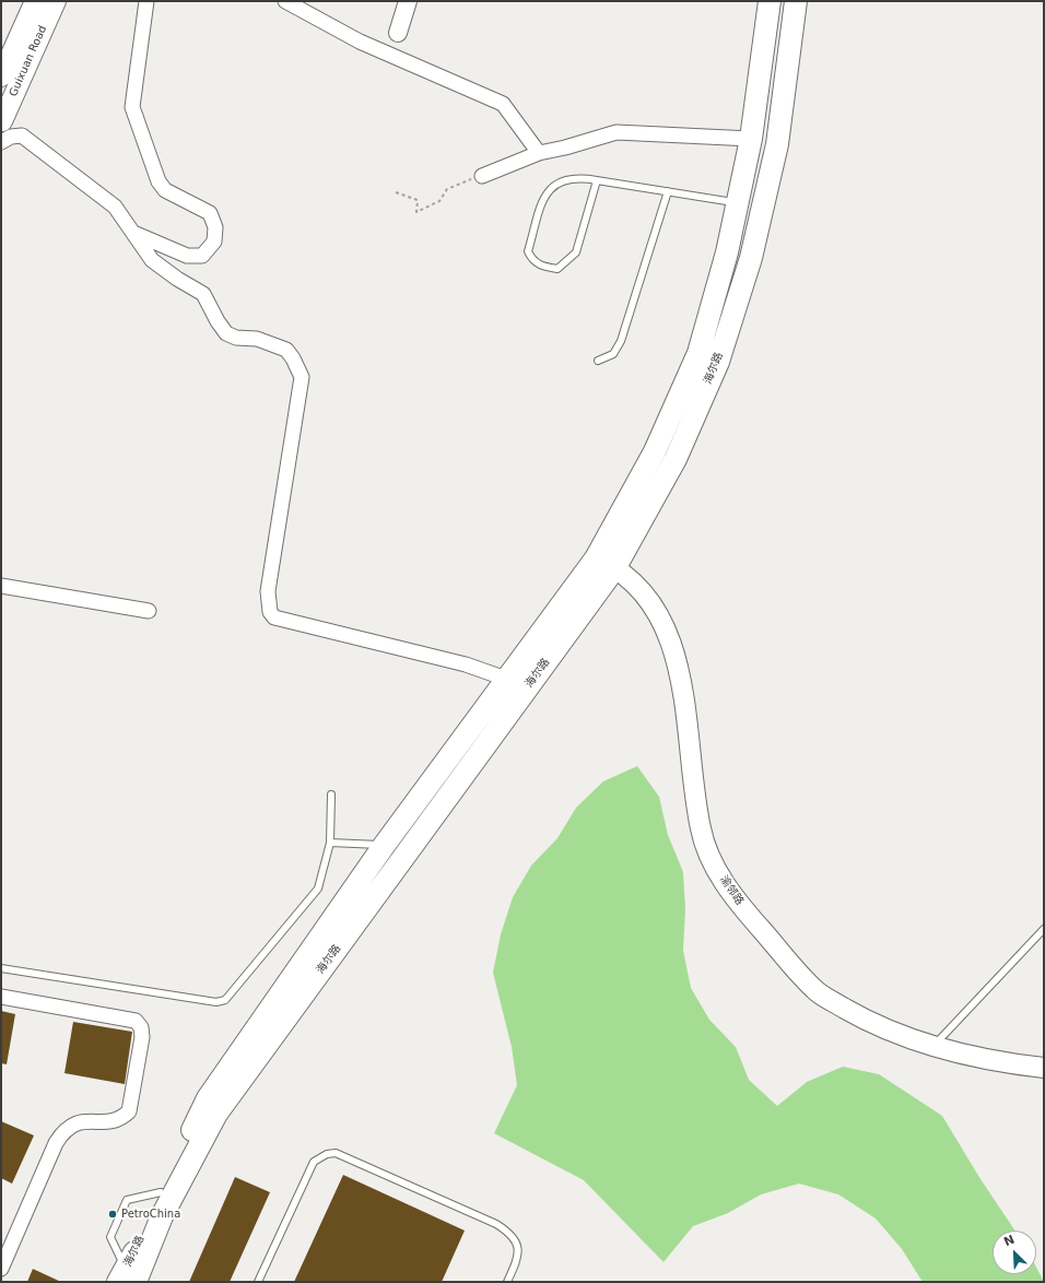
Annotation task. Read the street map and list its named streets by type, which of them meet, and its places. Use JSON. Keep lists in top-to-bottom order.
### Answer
{
  "streets": {
    "main road": ["Guixuan Road", "海尔路", "渝邻路"]
  },
  "crossings": [
    ["海尔路", "渝邻路"]
  ],
  "places": ["PetroChina"],
  "north": "top left"
}
